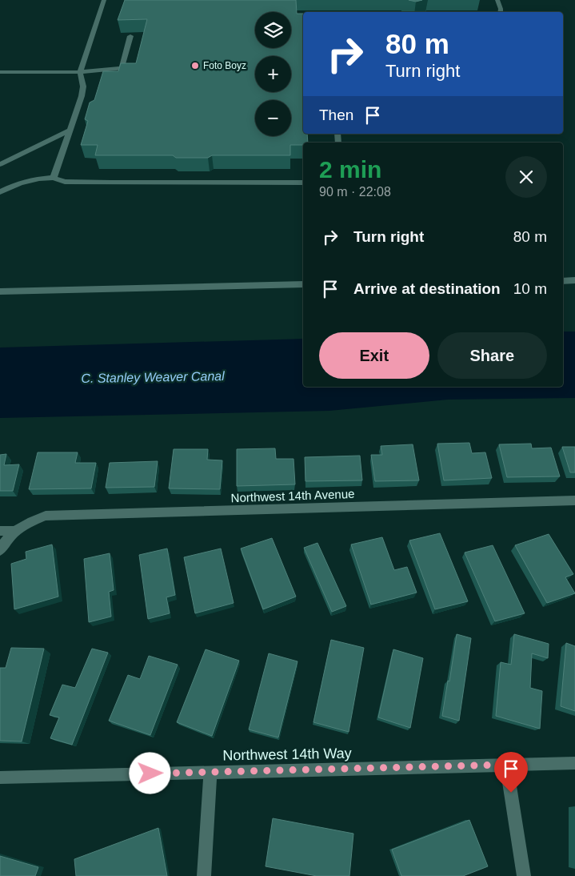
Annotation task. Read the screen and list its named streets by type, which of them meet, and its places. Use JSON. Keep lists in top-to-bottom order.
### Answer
{
  "streets": {
    "street": ["Northwest 14th Avenue", "Northwest 14th Way"]
  },
  "water": ["C. Stanley Weaver Canal"],
  "places": ["Foto Boyz"],
  "page": {
    "map_buttons": ["+", "−"],
    "turn": ["80 m", "Turn right"],
    "then": "Then",
    "heading": ["2 min", "90 m · 22:08"],
    "list": [
      {
        "name": "Turn right",
        "value": "80 m"
      },
      {
        "name": "Arrive at destination",
        "value": "10 m"
      }
    ],
    "buttons": ["Exit", "Share"]
  }
}
